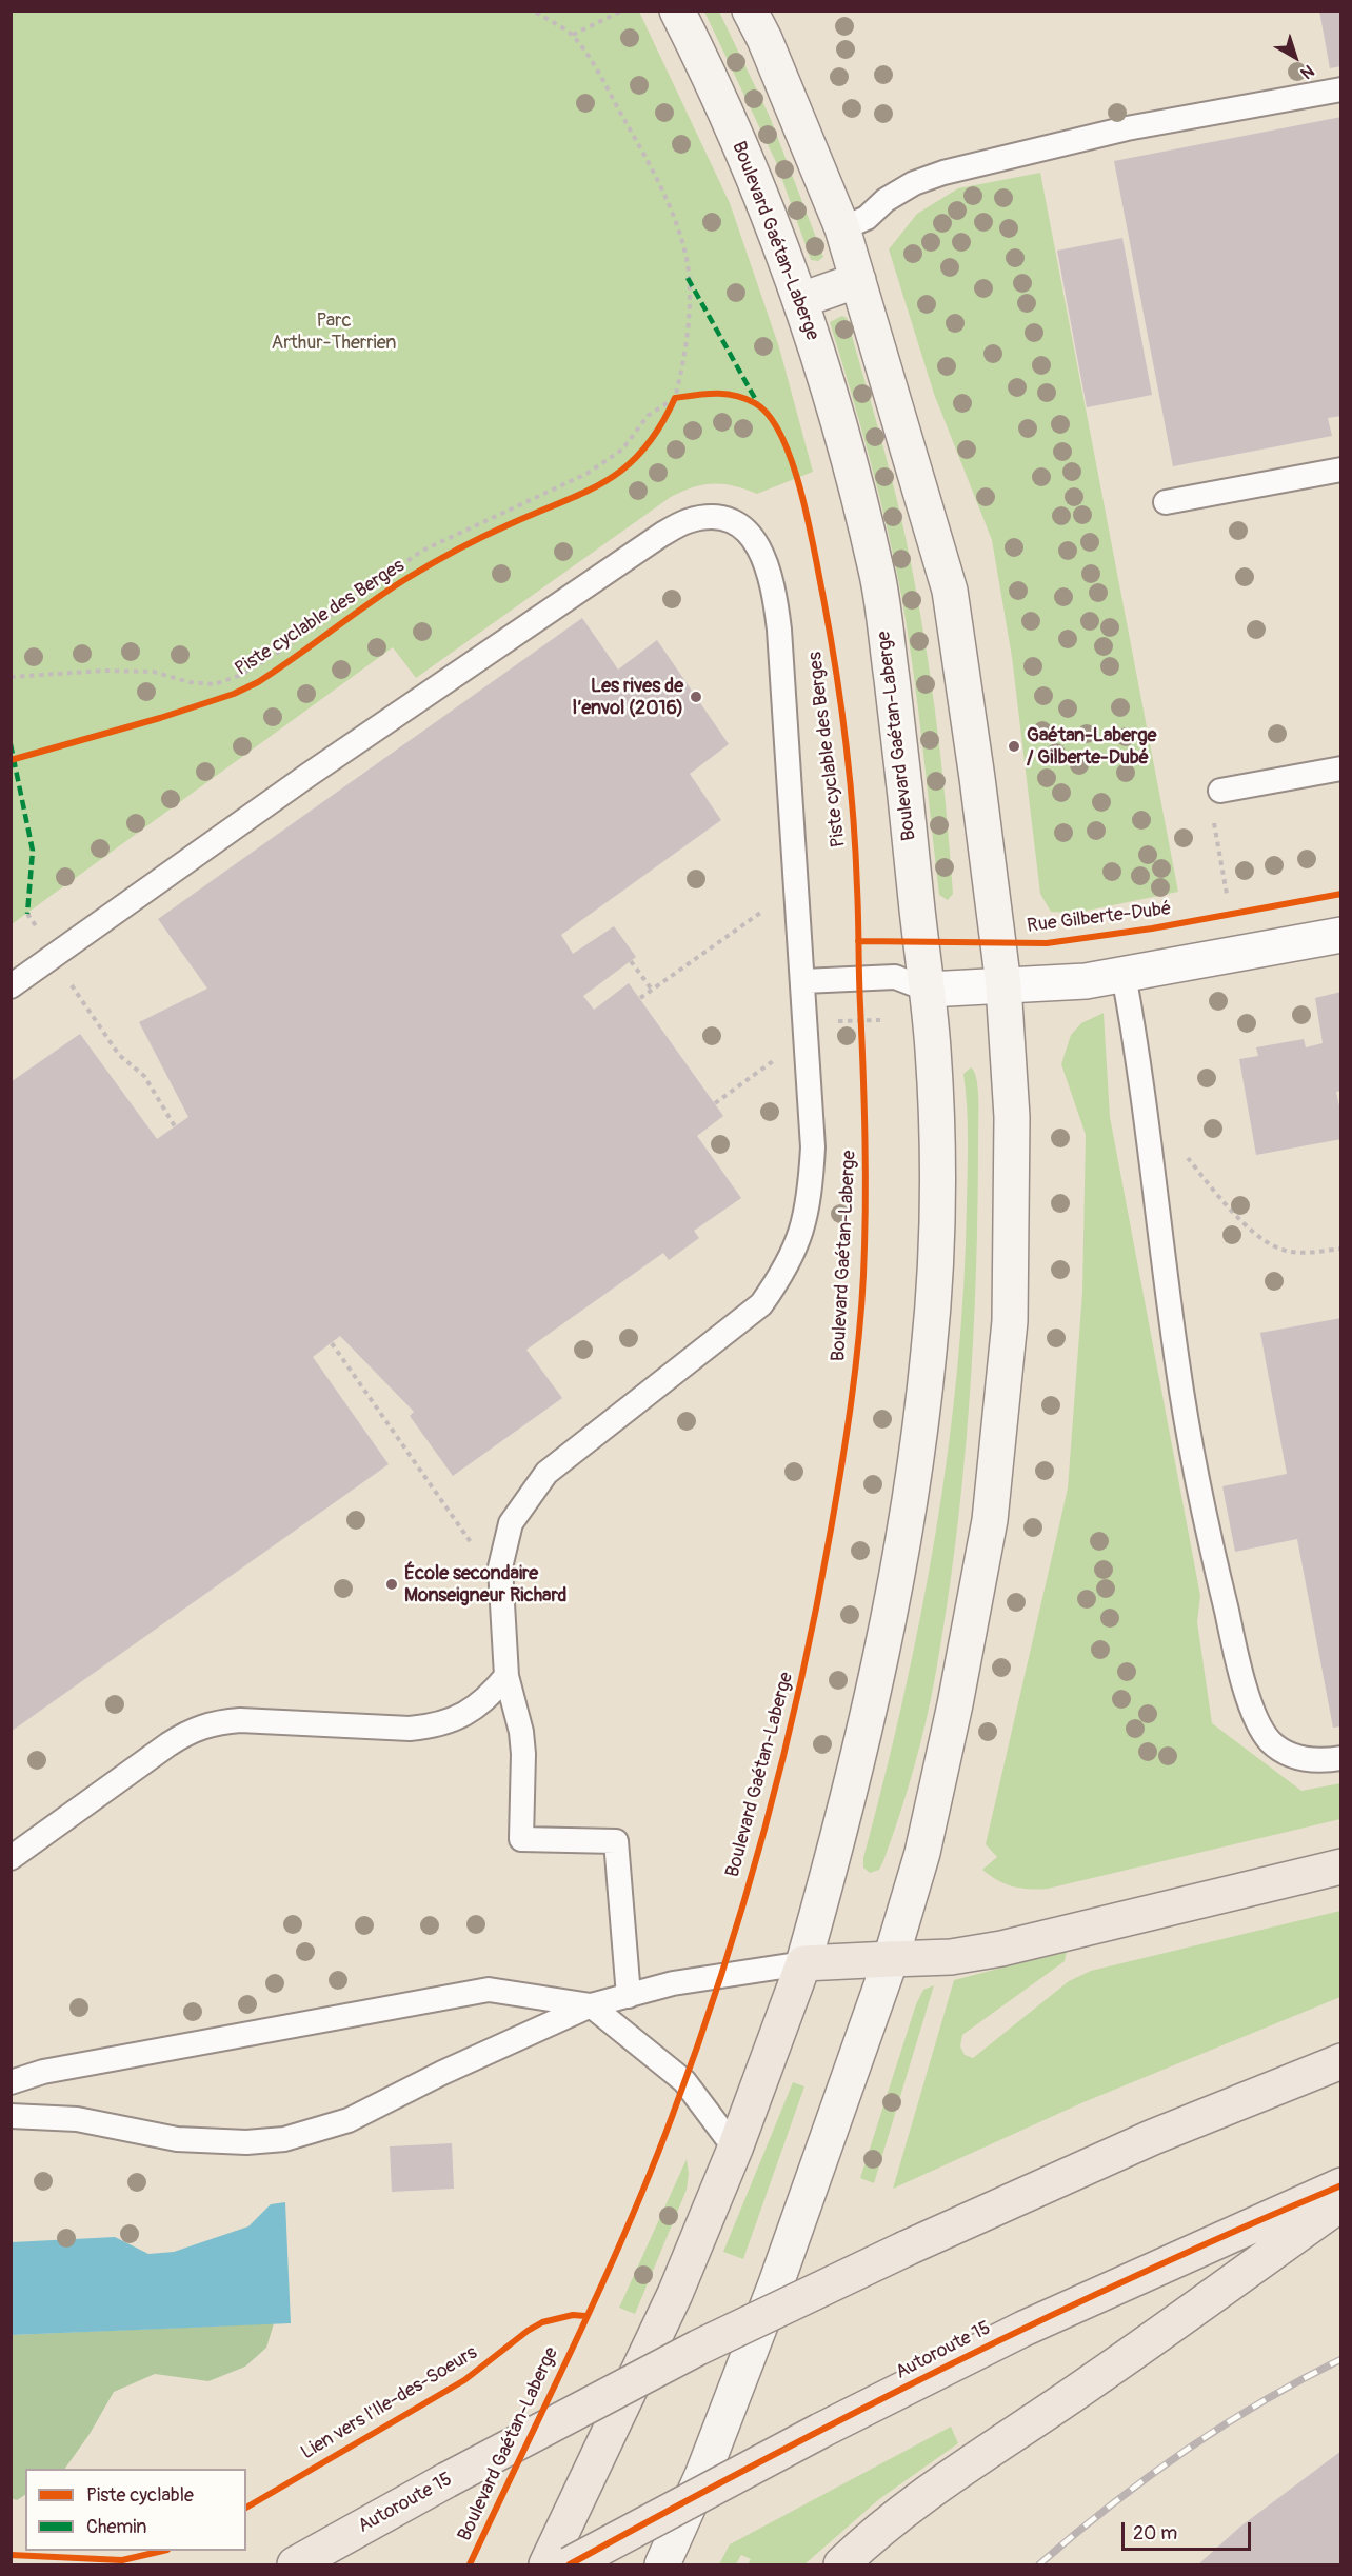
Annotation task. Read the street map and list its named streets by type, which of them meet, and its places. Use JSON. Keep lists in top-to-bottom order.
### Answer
{
  "streets": {
    "main road": ["Boulevard Gaétan-Laberge", "Autoroute 15"],
    "cycle path": ["Piste cyclable des Berges", "Rue Gilberte-Dubé", "Lien vers l'Ile-des-Soeurs"]
  },
  "parks": ["Parc Arthur-Therrien"],
  "places": ["Les rives de l’envol (2016)", "Gaétan-Laberge / Gilberte-Dubé", "École secondaire Monseigneur Richard"],
  "legend": ["Piste cyclable", "Chemin"],
  "scale_bar": "20 m",
  "north": "bottom right"
}
